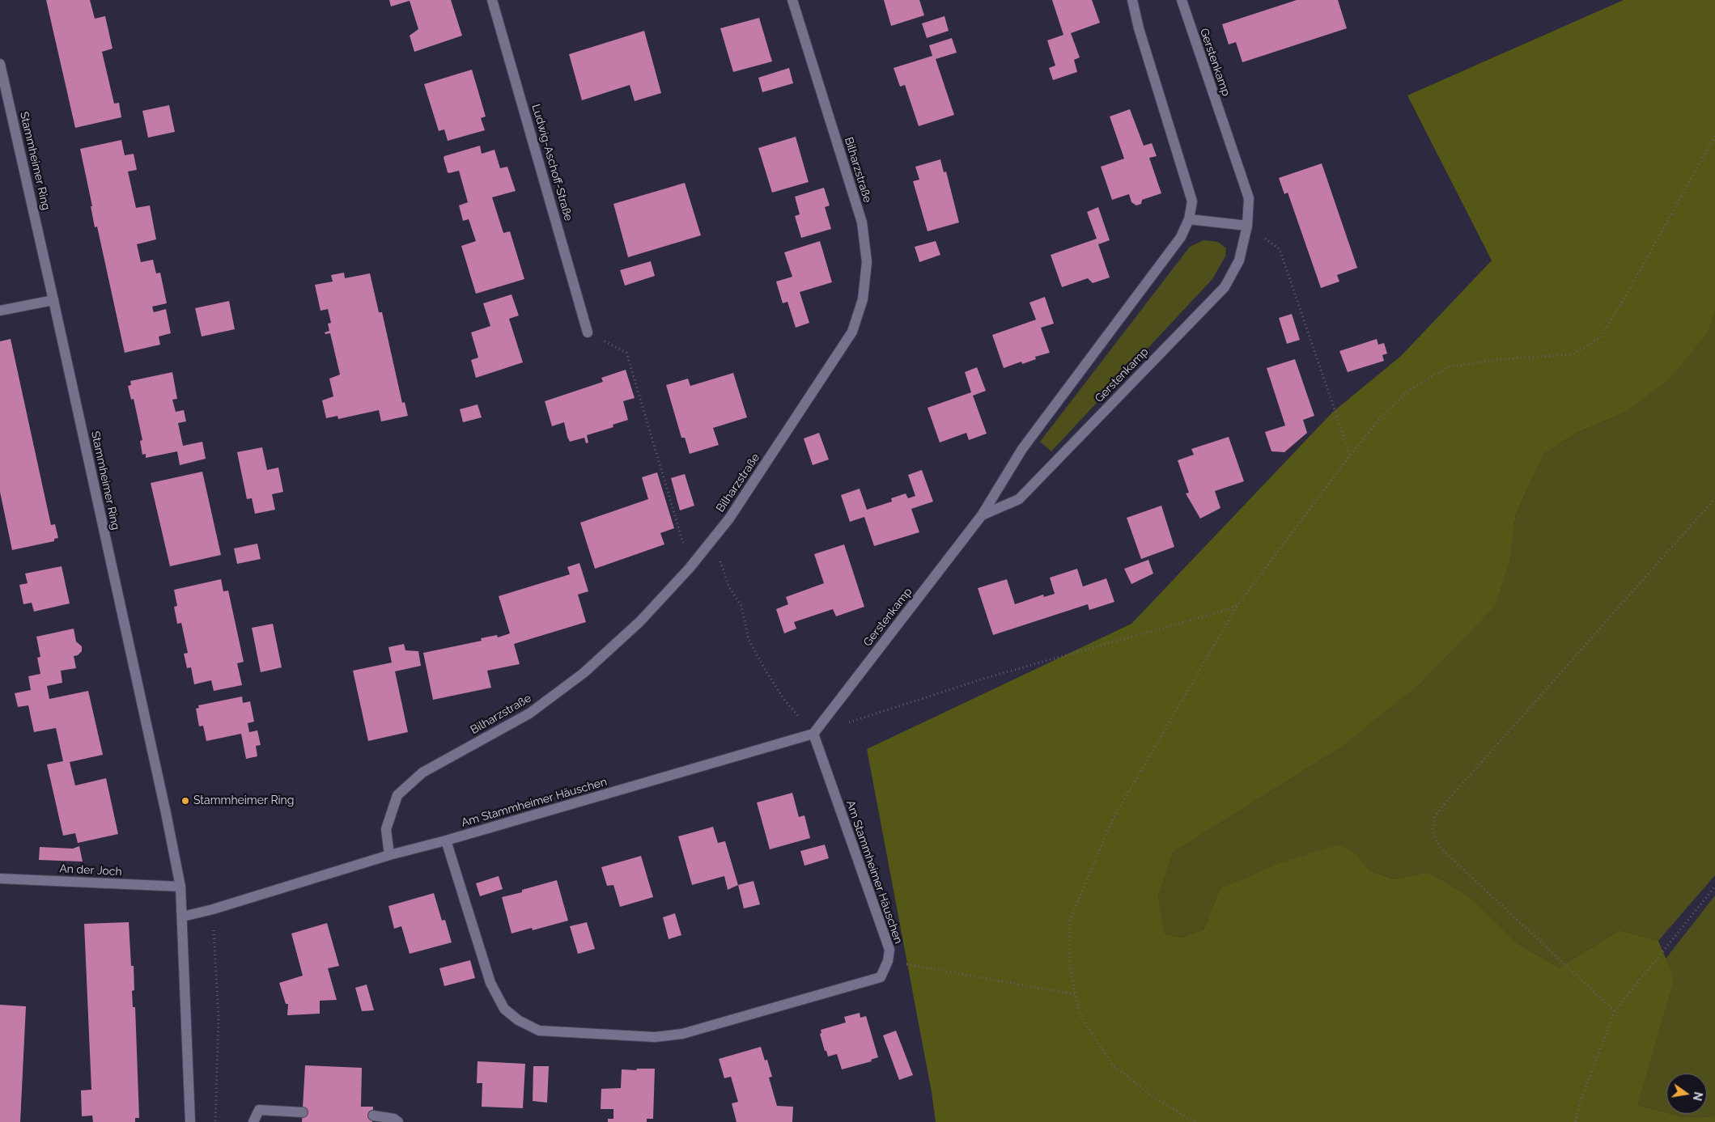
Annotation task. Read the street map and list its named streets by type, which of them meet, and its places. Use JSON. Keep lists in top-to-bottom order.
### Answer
{
  "streets": {
    "street": [
      "Gerstenkamp",
      "Stammheimer Ring",
      "Ludwig-Aschoff-Straße",
      "Bilharzstraße",
      "Am Stammheimer Häuschen",
      "An der Joch"
    ]
  },
  "crossings": [
    ["Gerstenkamp", "Am Stammheimer Häuschen"],
    ["Stammheimer Ring", "Am Stammheimer Häuschen"],
    ["Stammheimer Ring", "An der Joch"],
    ["Bilharzstraße", "Am Stammheimer Häuschen"]
  ],
  "places": ["Stammheimer Ring"],
  "north": "right"
}
